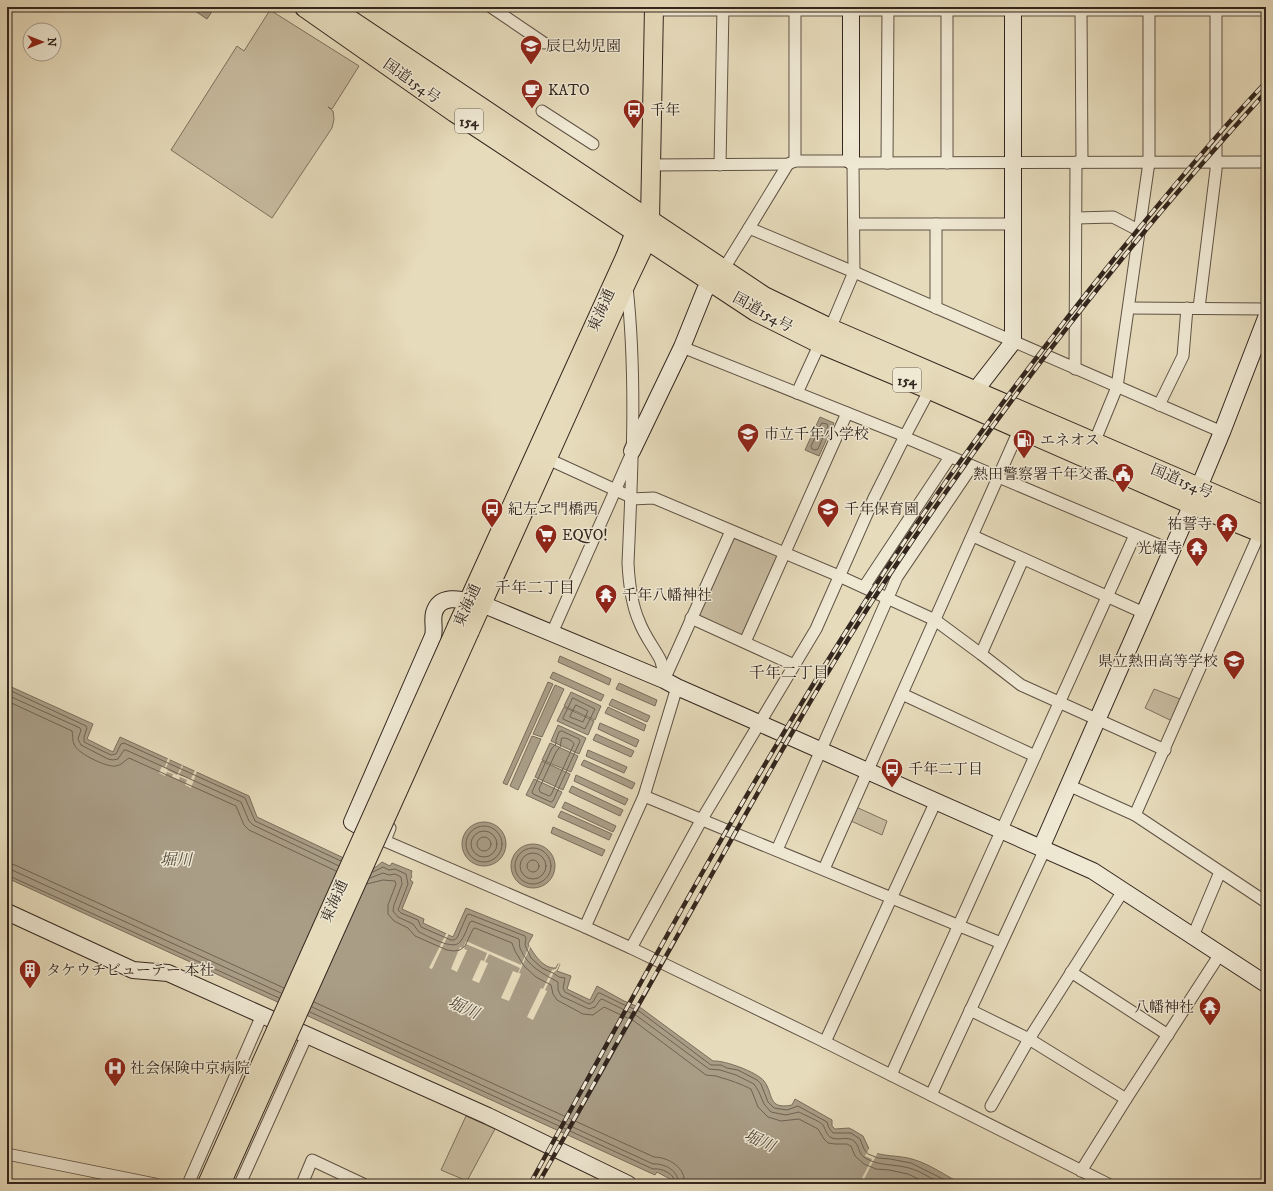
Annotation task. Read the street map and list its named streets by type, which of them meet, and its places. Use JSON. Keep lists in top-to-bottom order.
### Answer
{
  "streets": {
    "highway": ["国道154号", "154"],
    "main road": ["東海通"]
  },
  "crossings": [
    ["国道154号", "東海通"]
  ],
  "districts": ["千年二丁目", "千年二丁目"],
  "water": ["堀川"],
  "places": {
    "school or university": [
      "辰巳幼児園",
      "市立千年小学校",
      "千年保育園",
      "県立熱田高等学校"
    ],
    "cafe": ["KATO"],
    "bus stop": ["千年", "紀左ヱ門橋西", "千年二丁目"],
    "fuel station": ["エネオス"],
    "public building": ["熱田警察署千年交番"],
    "temple": [
      "祐誓寺",
      "光燿寺",
      "千年八幡神社",
      "八幡神社"
    ],
    "supermarket": ["EQVO!"],
    "building": ["タケウチビューテー 本社"],
    "hospital": ["社会保険中京病院"]
  },
  "north": "right"
}
